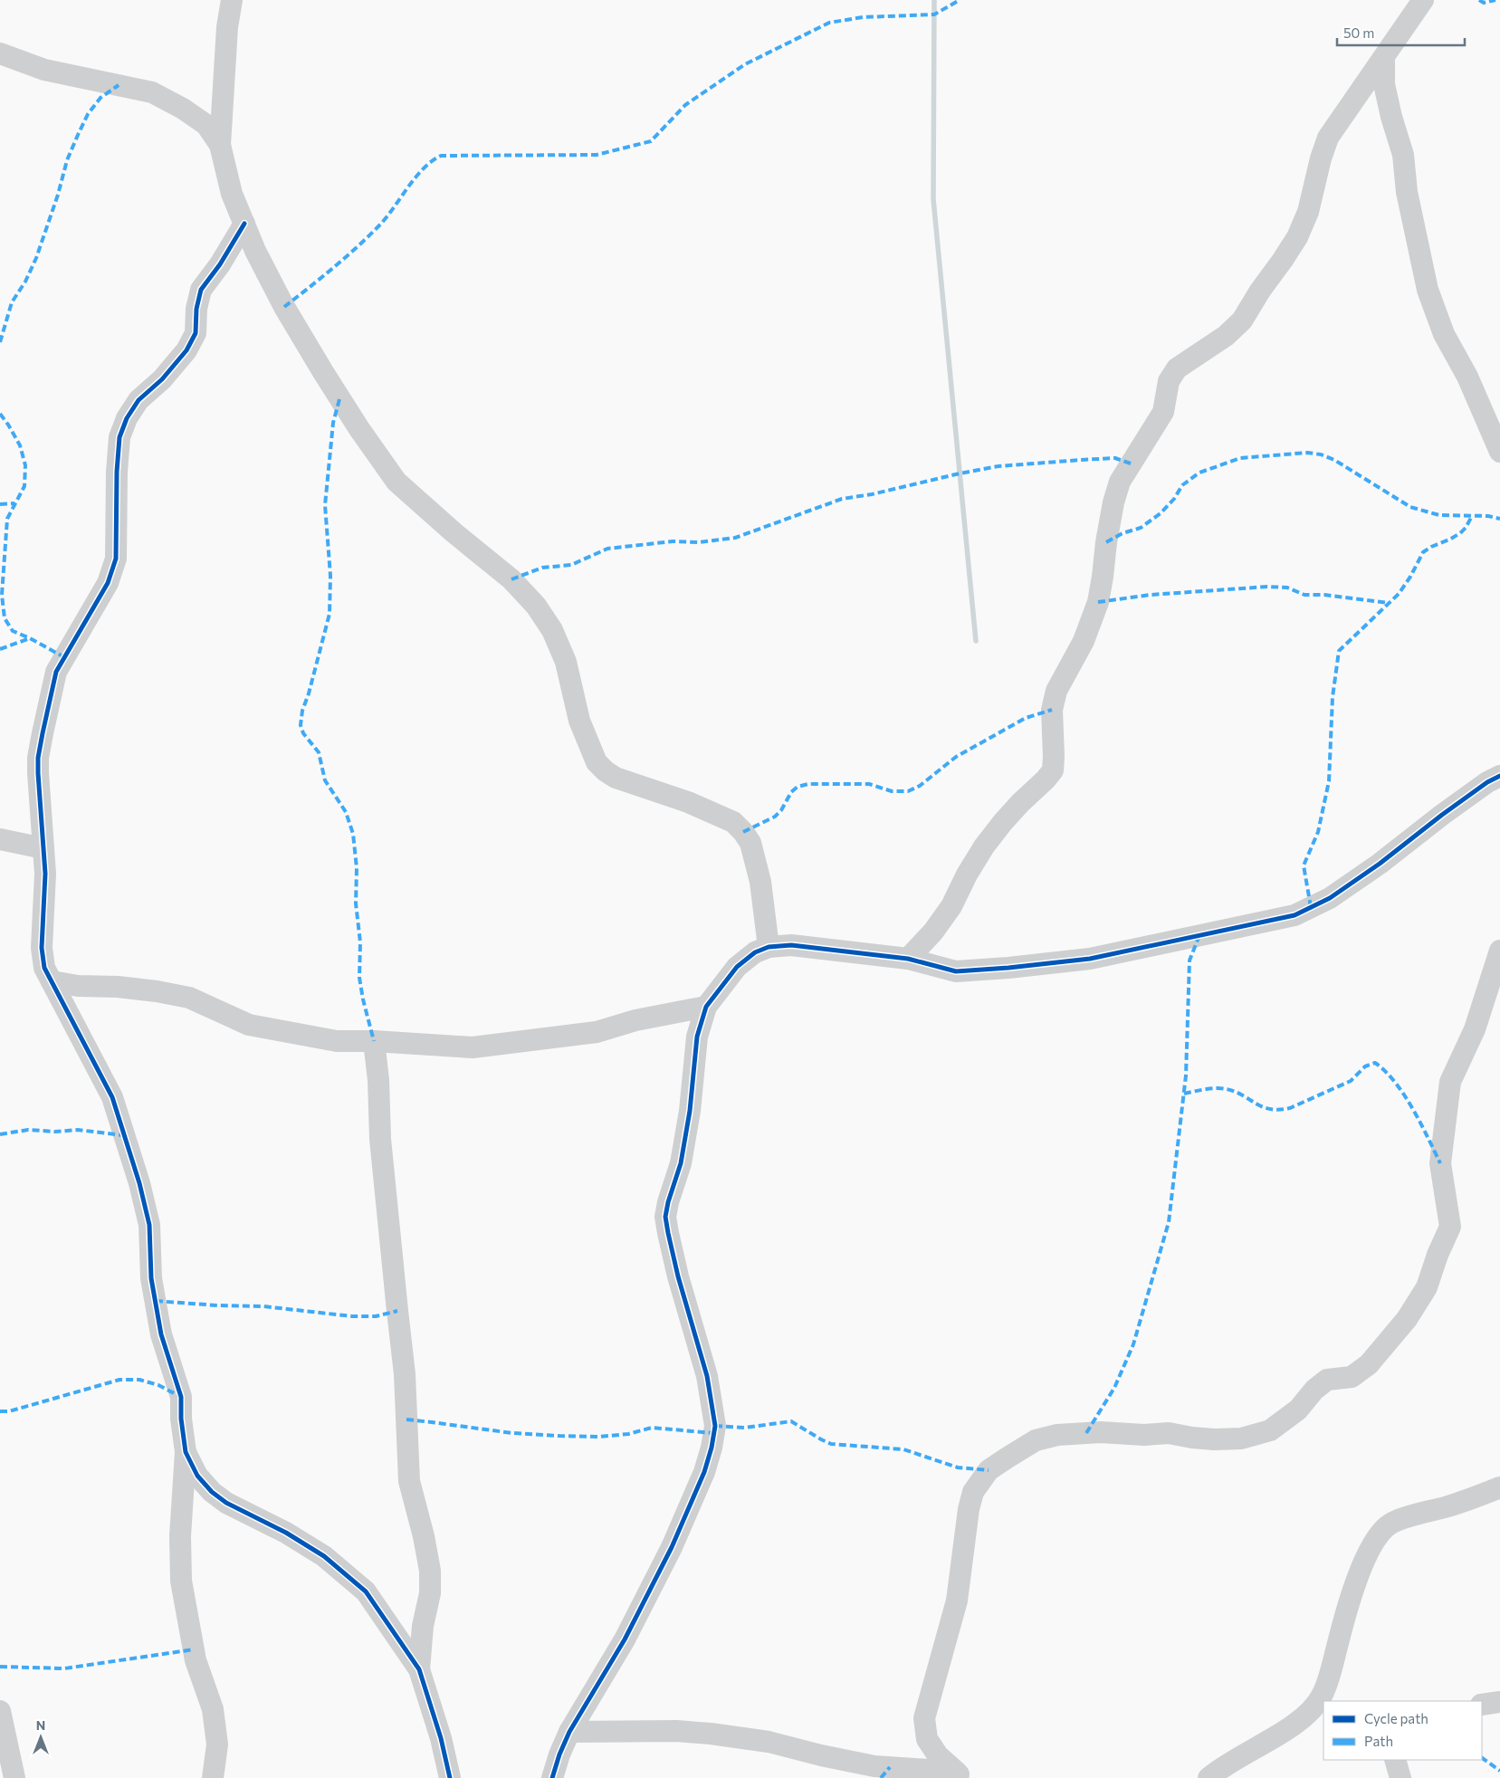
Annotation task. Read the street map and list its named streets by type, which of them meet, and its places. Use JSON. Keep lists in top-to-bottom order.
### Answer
{
  "legend": ["Cycle path", "Path"],
  "scale_bar": "50 m",
  "north": "top"
}
